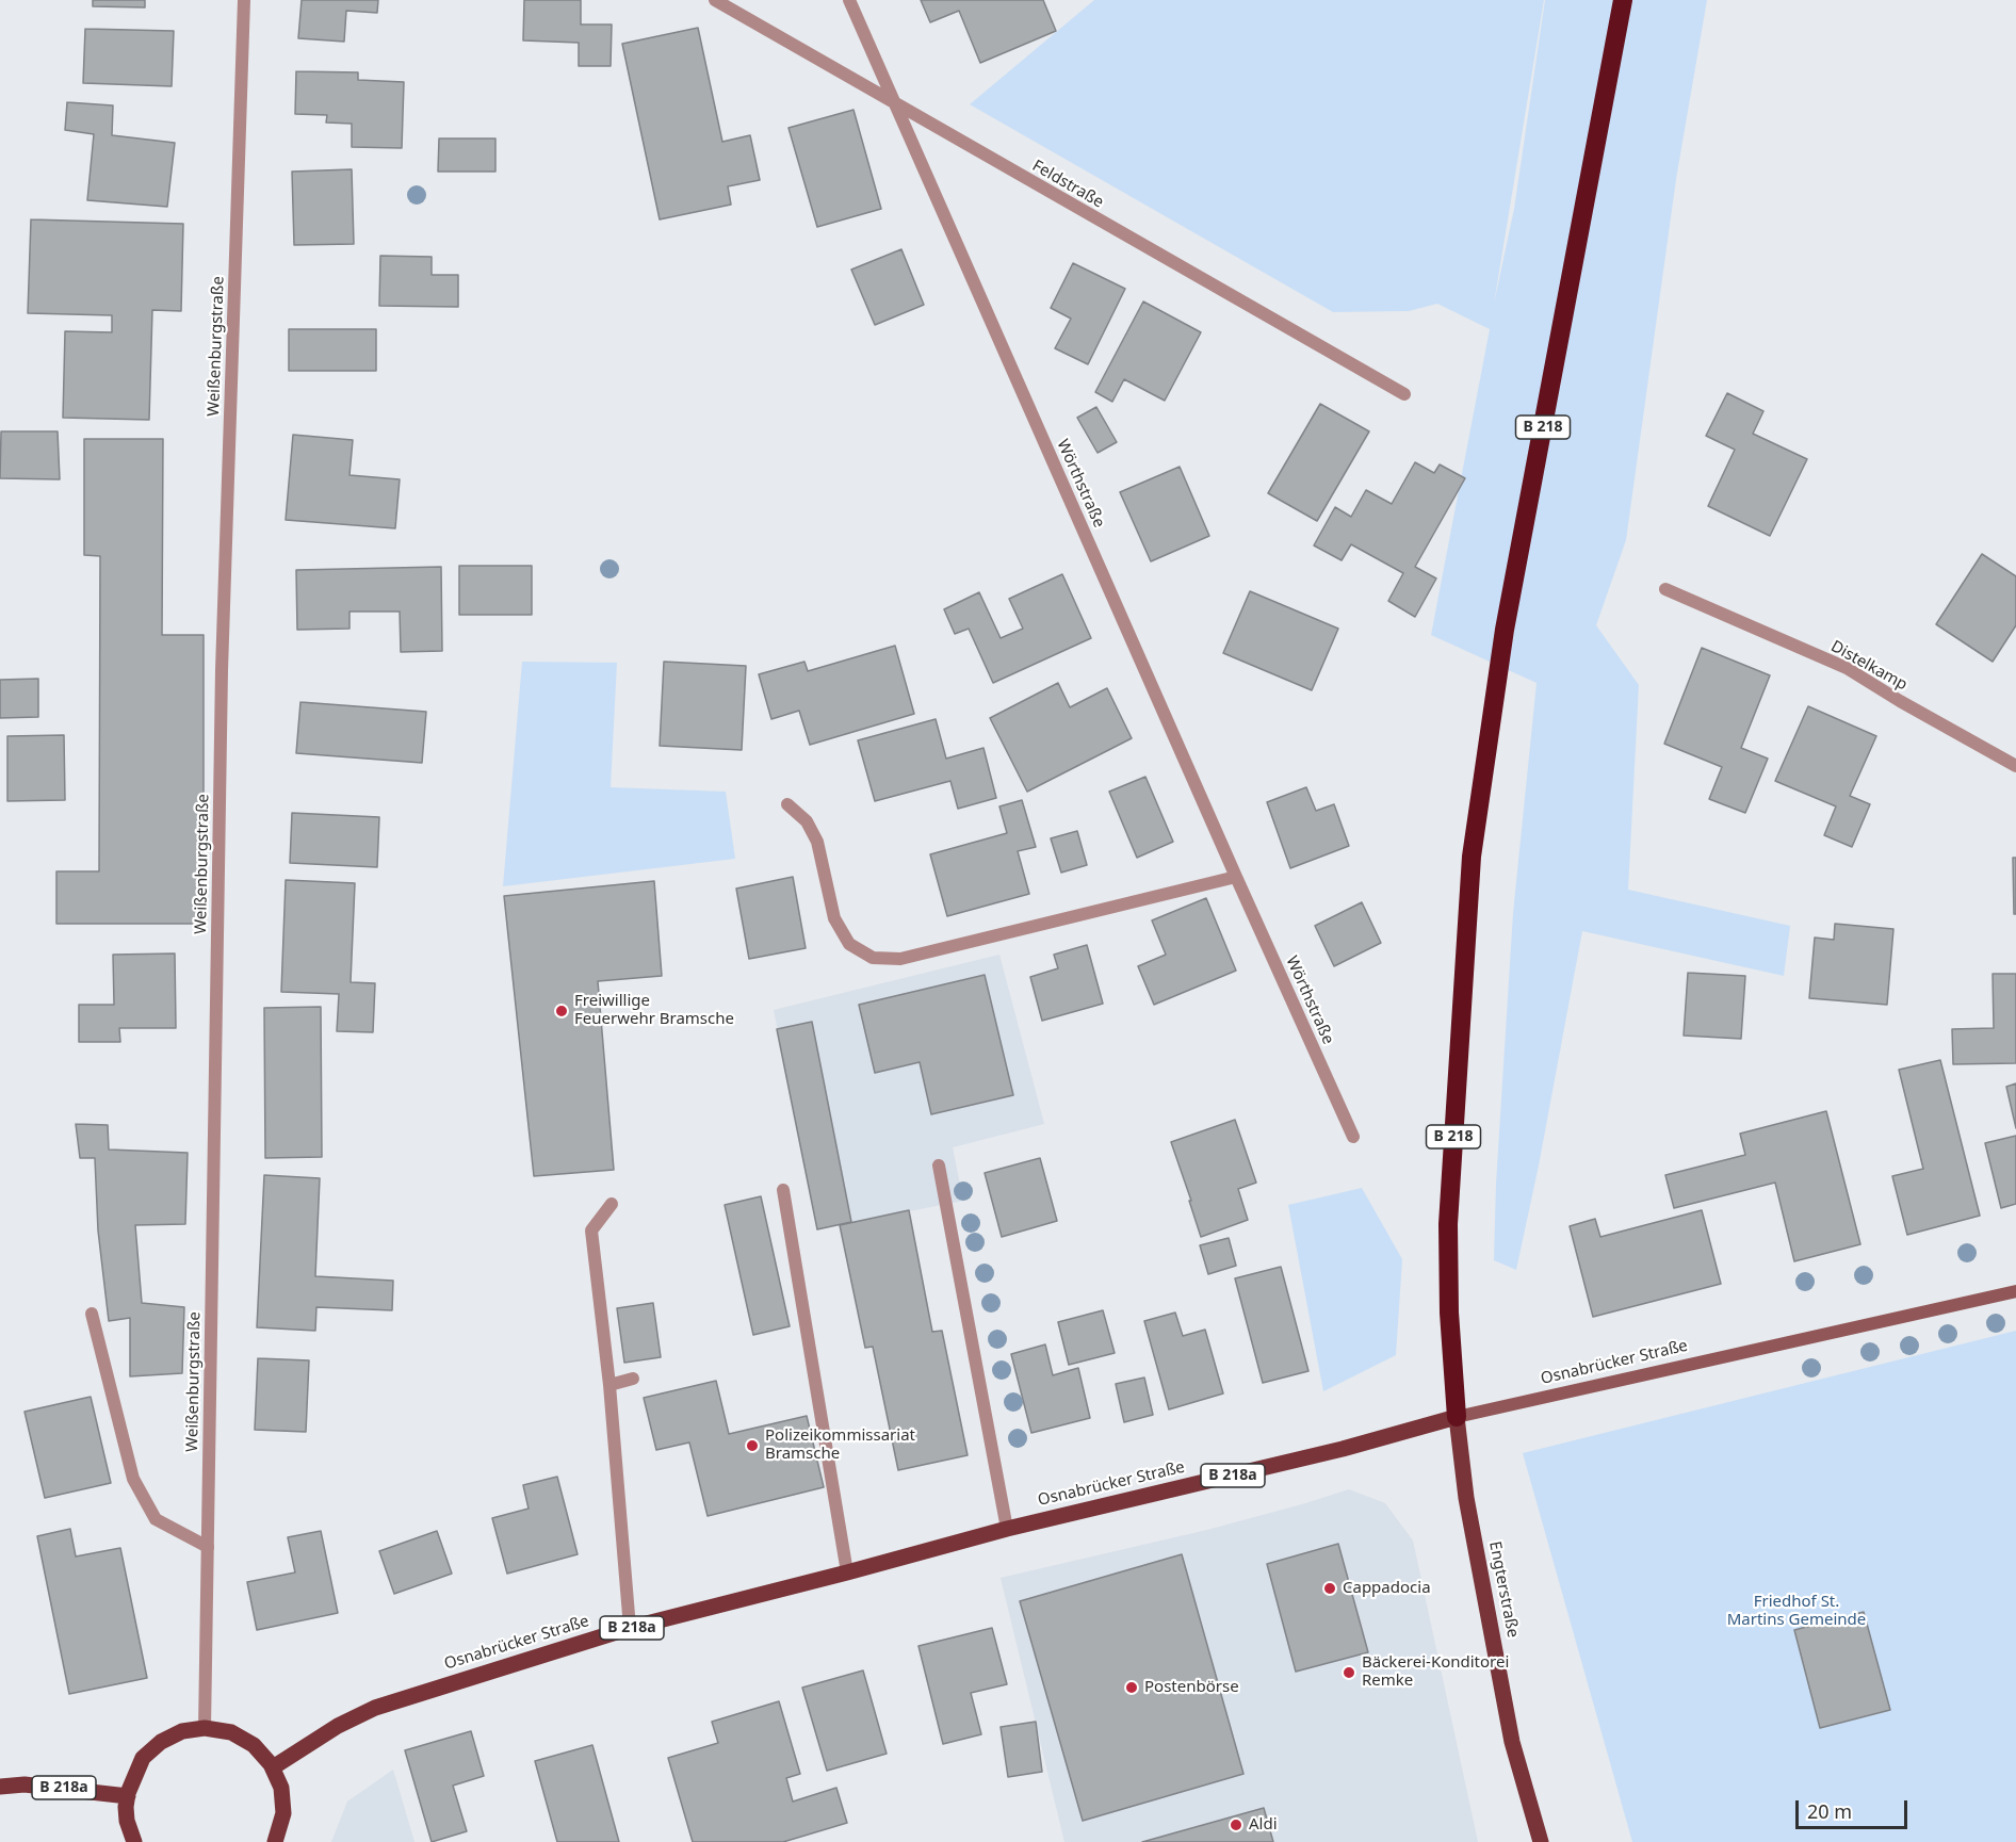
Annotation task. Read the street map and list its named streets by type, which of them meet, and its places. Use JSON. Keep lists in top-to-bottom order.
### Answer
{
  "streets": {
    "highway": ["B 218"],
    "main road": ["Osnabrücker Straße", "B 218a", "Engterstraße"],
    "street": [
      "Feldstraße",
      "Weißenburgstraße",
      "Wörthstraße",
      "Distelkamp"
    ]
  },
  "crossings": [
    ["Feldstraße", "Wörthstraße"],
    ["B 218", "Osnabrücker Straße"],
    ["B 218", "Engterstraße"],
    ["Osnabrücker Straße", "Engterstraße"]
  ],
  "parks": ["Friedhof St. Martins Gemeinde"],
  "places": [
    "Freiwillige Feuerwehr Bramsche",
    "Polizeikommissariat Bramsche",
    "Cappadocia",
    "Bäckerei-Konditorei Remke",
    "Postenbörse",
    "Aldi"
  ],
  "scale_bar": "20 m"
}
